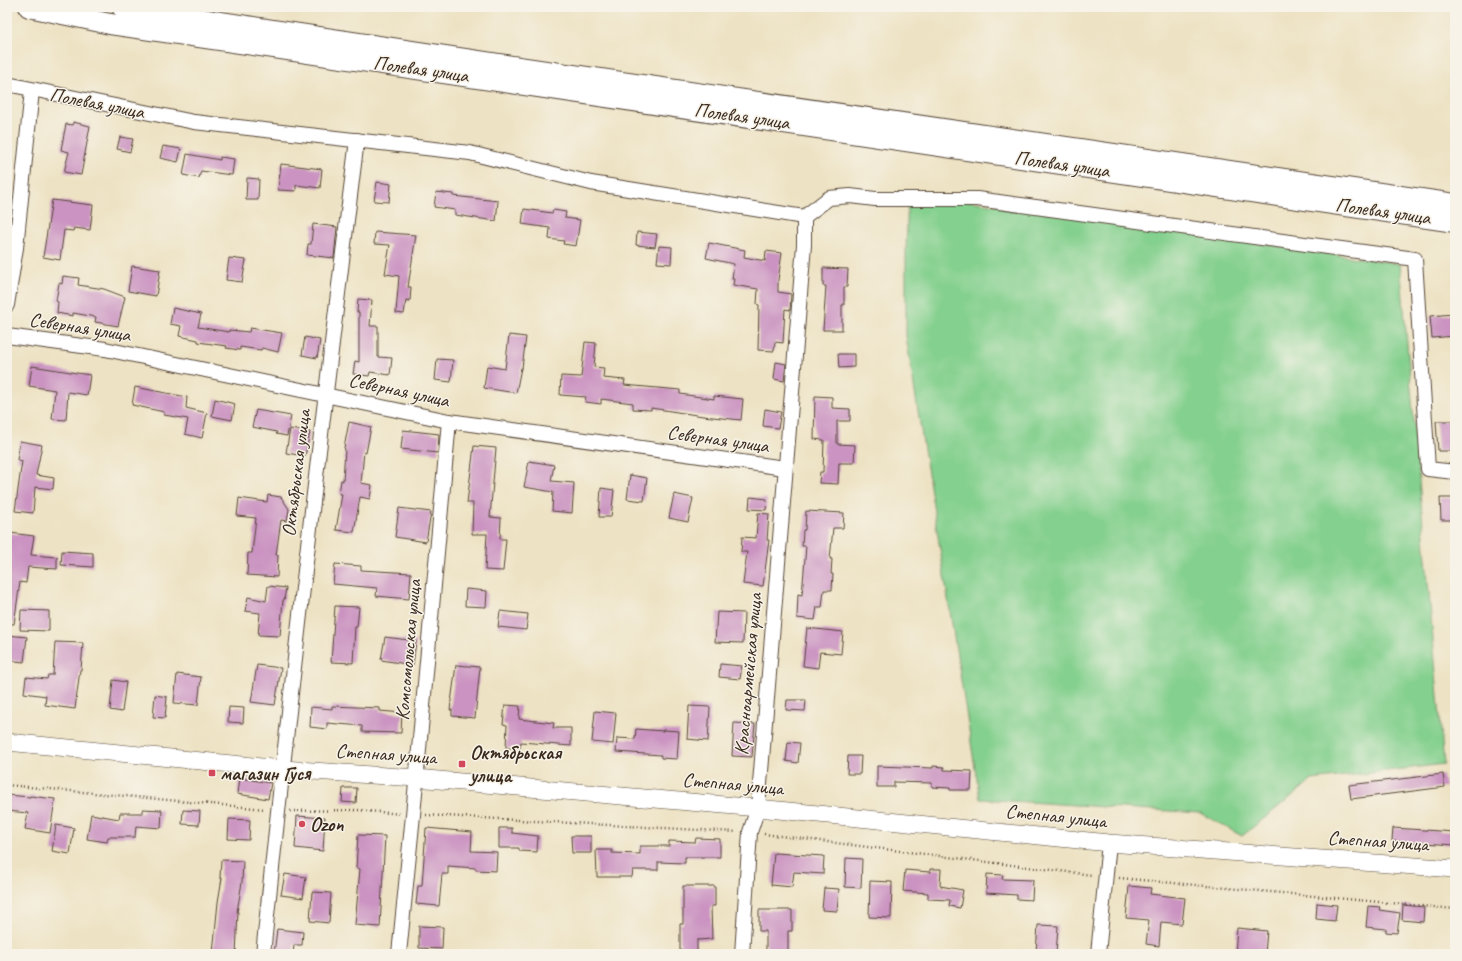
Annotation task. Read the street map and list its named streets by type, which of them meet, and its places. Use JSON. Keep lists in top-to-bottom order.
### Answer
{
  "streets": {
    "highway": ["Полевая улица"],
    "main road": ["Степная улица"],
    "street": [
      "Северная улица",
      "Октябрьская улица",
      "Комсомольская улица",
      "Красноармейская улица"
    ]
  },
  "crossings": [
    ["Полевая улица", "Октябрьская улица"],
    ["Полевая улица", "Красноармейская улица"],
    ["Северная улица", "Октябрьская улица"],
    ["Северная улица", "Комсомольская улица"],
    ["Северная улица", "Красноармейская улица"],
    ["Октябрьская улица", "Степная улица"],
    ["Комсомольская улица", "Степная улица"],
    ["Красноармейская улица", "Степная улица"]
  ],
  "places": {
    "transit": ["Октябрьская улица", "магазин Гуся"],
    "other": ["Ozon"]
  }
}
